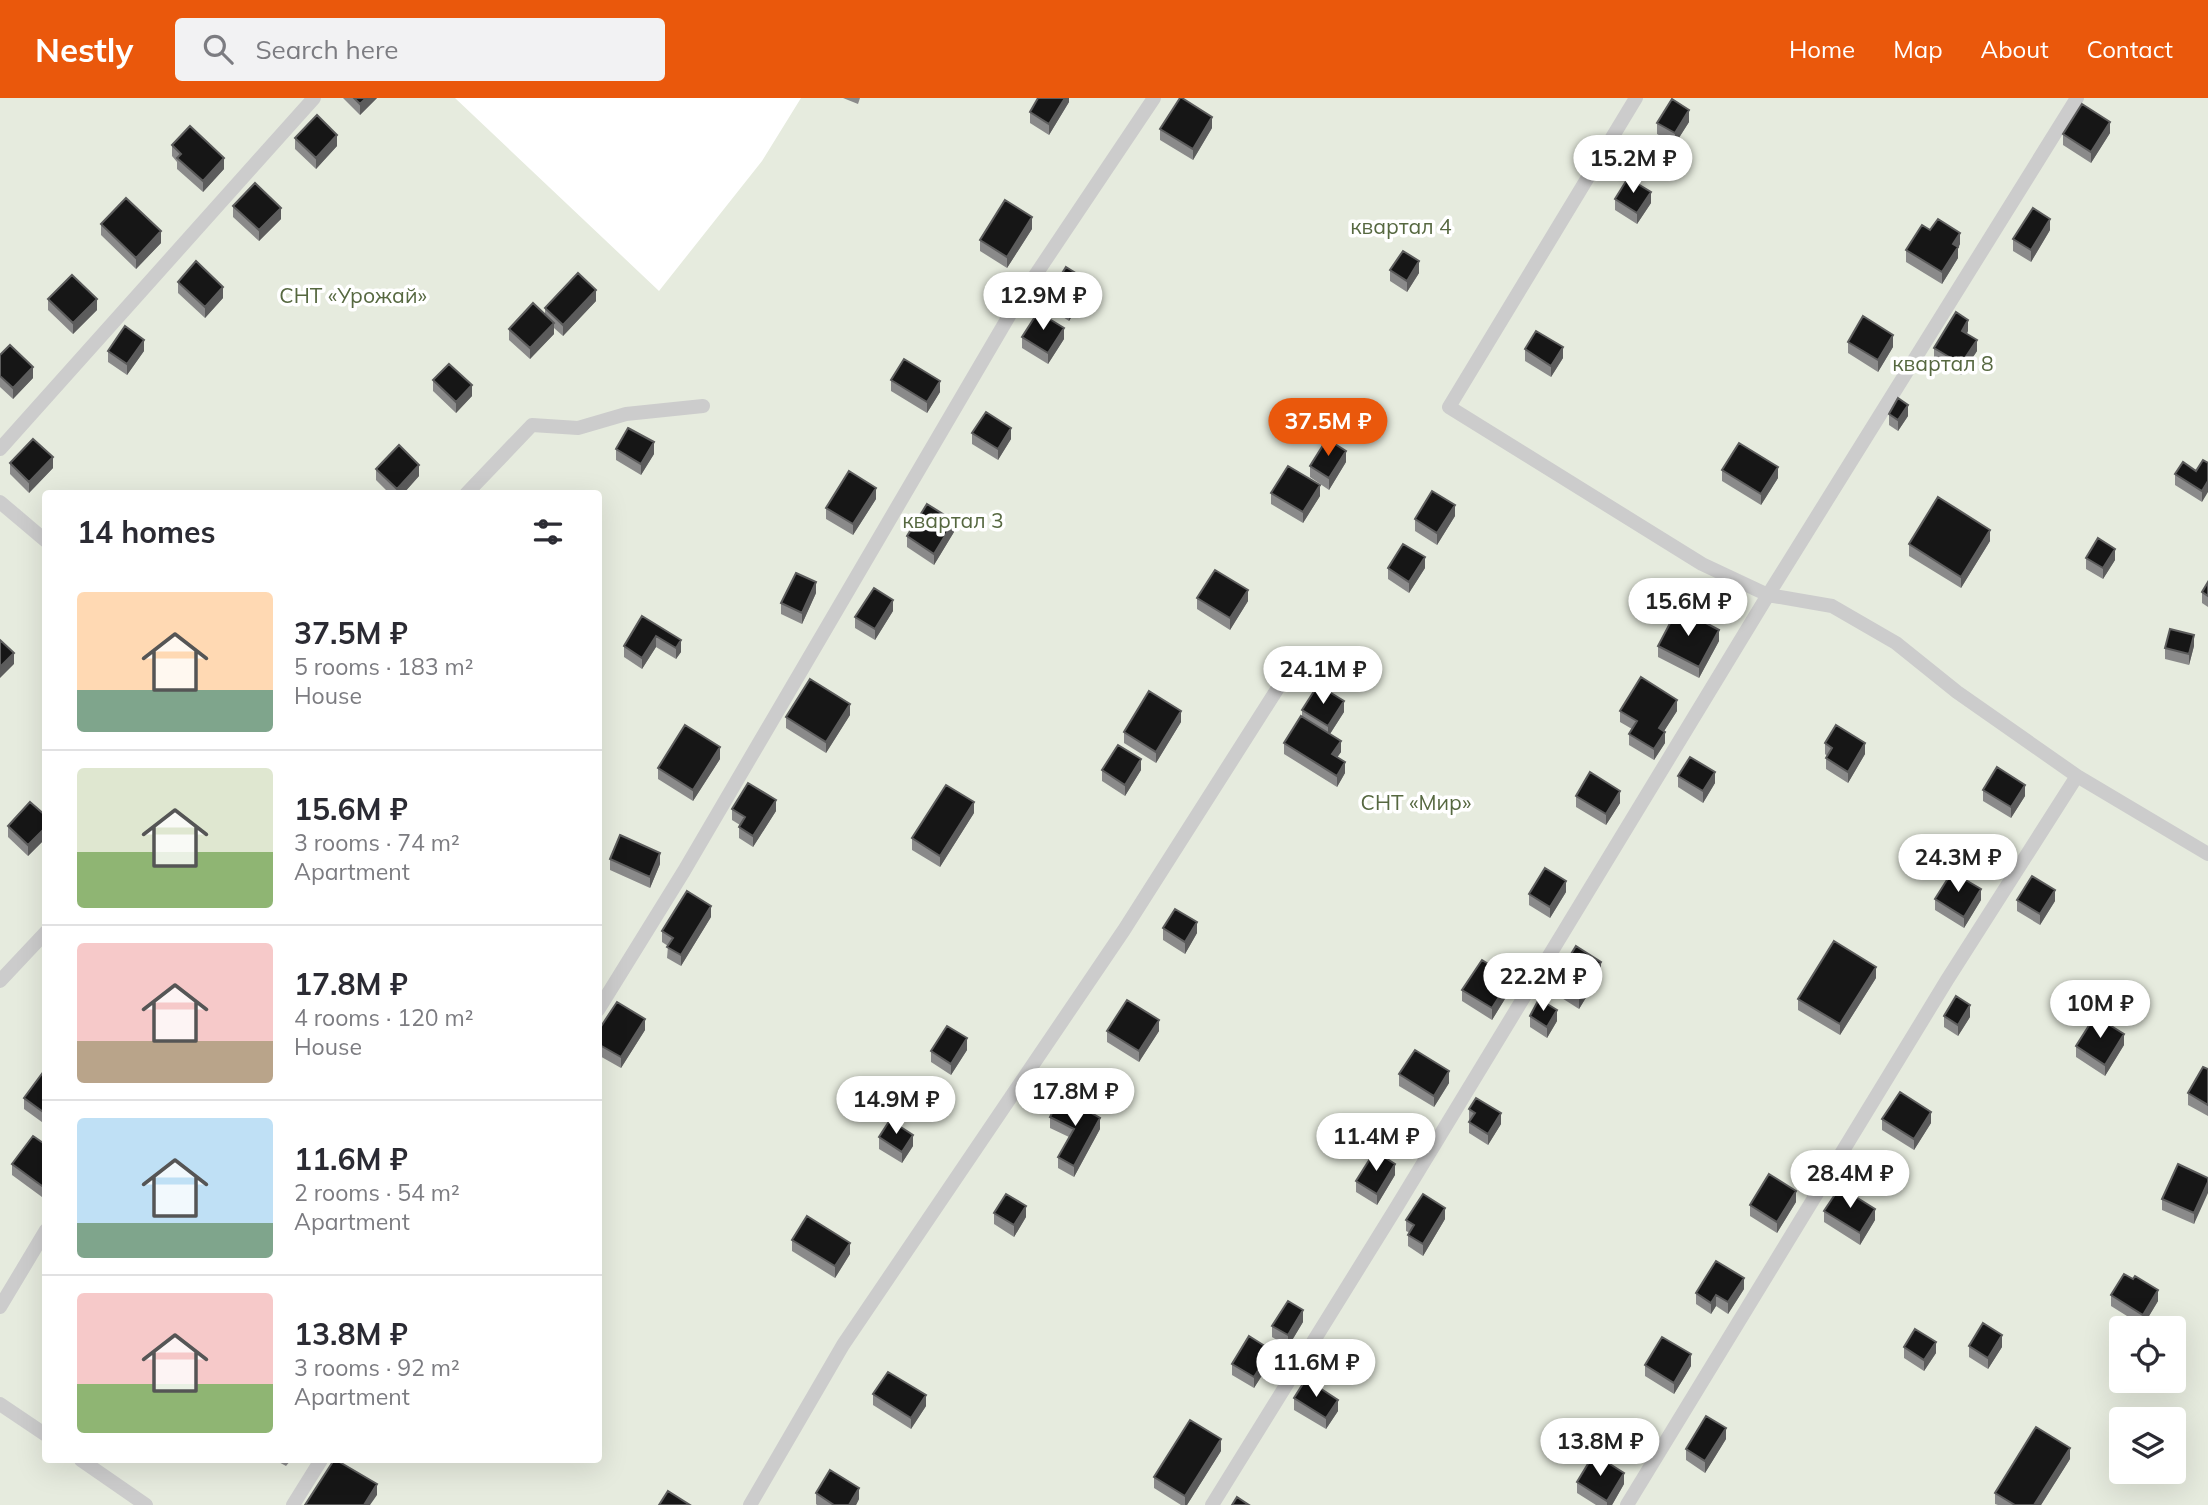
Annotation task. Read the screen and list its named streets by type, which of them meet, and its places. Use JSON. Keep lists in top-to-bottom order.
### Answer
{
  "parks": [
    "квартал 4",
    "СНТ «Урожай»",
    "квартал 8",
    "квартал 3",
    "СНТ «Мир»"
  ],
  "page": {
    "header": "Nestly",
    "search": "Search here",
    "nav": [
      "Home",
      "Map",
      "About",
      "Contact"
    ],
    "price": [
      "15.2M ₽",
      "12.9M ₽",
      "37.5M ₽",
      "15.6M ₽",
      "24.1M ₽",
      "24.3M ₽",
      "22.2M ₽",
      "10M ₽",
      "17.8M ₽",
      "14.9M ₽",
      "11.4M ₽",
      "28.4M ₽",
      "11.6M ₽",
      "13.8M ₽"
    ],
    "heading": "14 homes",
    "list": [
      {
        "name": "37.5M ₽",
        "note": "5 rooms · 183 m² · House"
      },
      {
        "name": "15.6M ₽",
        "note": "3 rooms · 74 m² · Apartment"
      },
      {
        "name": "17.8M ₽",
        "note": "4 rooms · 120 m² · House"
      },
      {
        "name": "11.6M ₽",
        "note": "2 rooms · 54 m² · Apartment"
      },
      {
        "name": "13.8M ₽",
        "note": "3 rooms · 92 m² · Apartment"
      }
    ]
  }
}
